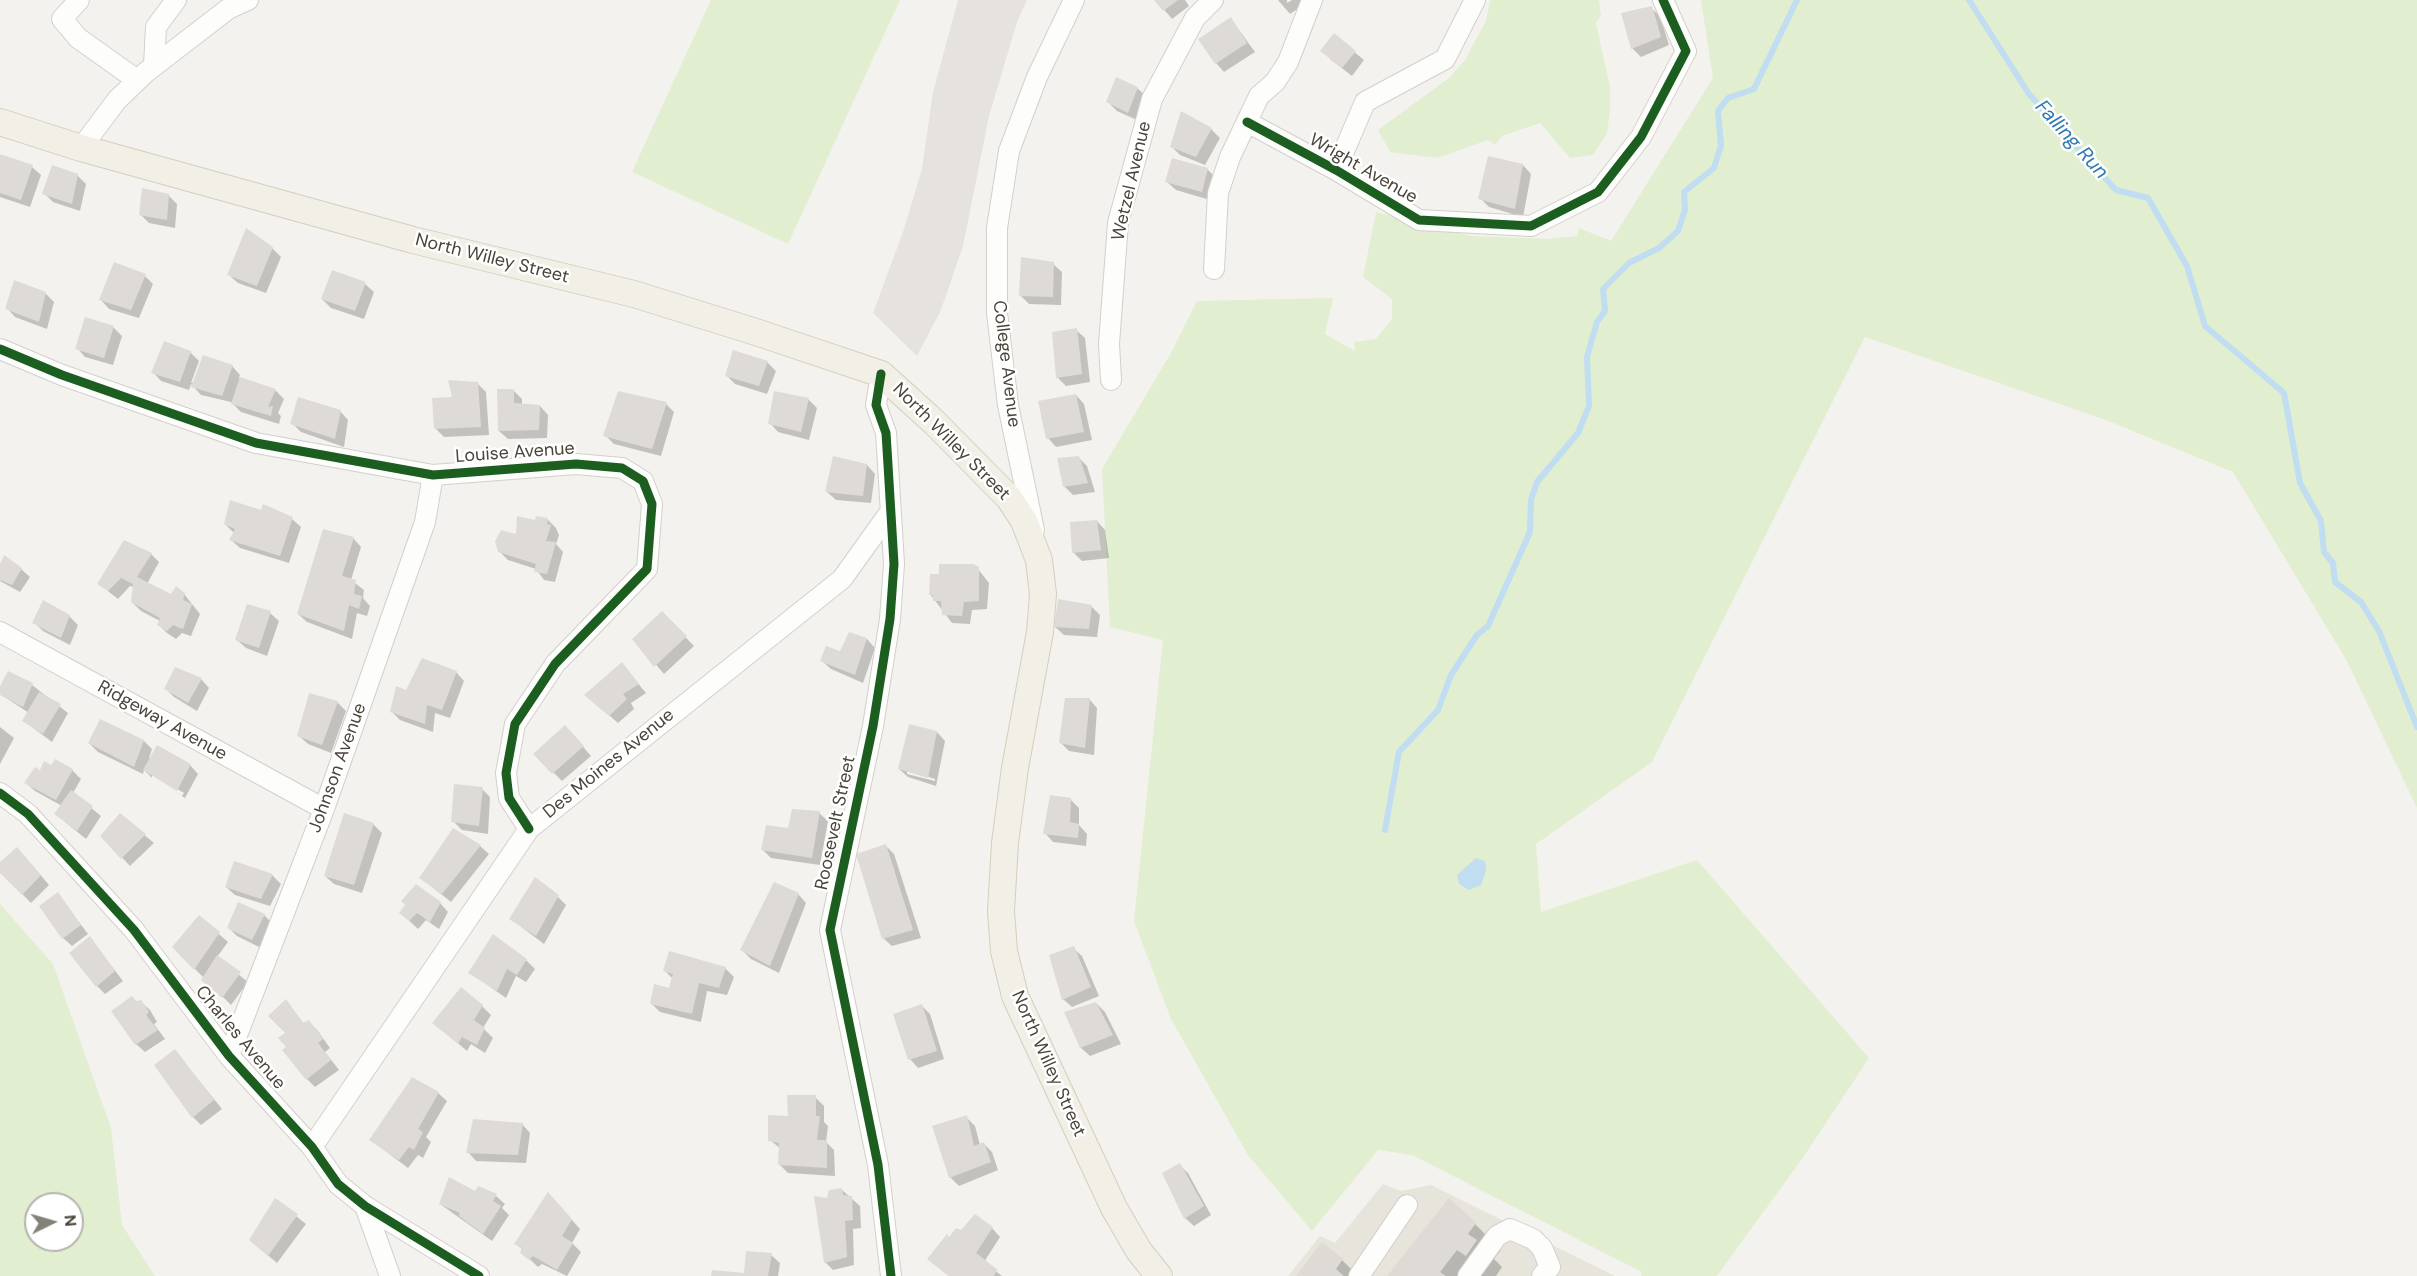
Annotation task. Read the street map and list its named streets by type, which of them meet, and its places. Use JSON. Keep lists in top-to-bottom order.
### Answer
{
  "streets": {
    "main road": ["North Willey Street"],
    "street": [
      "Wright Avenue",
      "Wetzel Avenue",
      "College Avenue",
      "Louise Avenue",
      "Ridgeway Avenue",
      "Des Moines Avenue",
      "Johnson Avenue",
      "Roosevelt Street",
      "Charles Avenue"
    ]
  },
  "crossings": [
    ["North Willey Street", "College Avenue"],
    ["North Willey Street", "Roosevelt Street"],
    ["Louise Avenue", "Des Moines Avenue"],
    ["Louise Avenue", "Johnson Avenue"],
    ["Ridgeway Avenue", "Johnson Avenue"],
    ["Des Moines Avenue", "Roosevelt Street"],
    ["Des Moines Avenue", "Charles Avenue"],
    ["Johnson Avenue", "Charles Avenue"]
  ],
  "water": ["Falling Run"],
  "north": "right"
}
